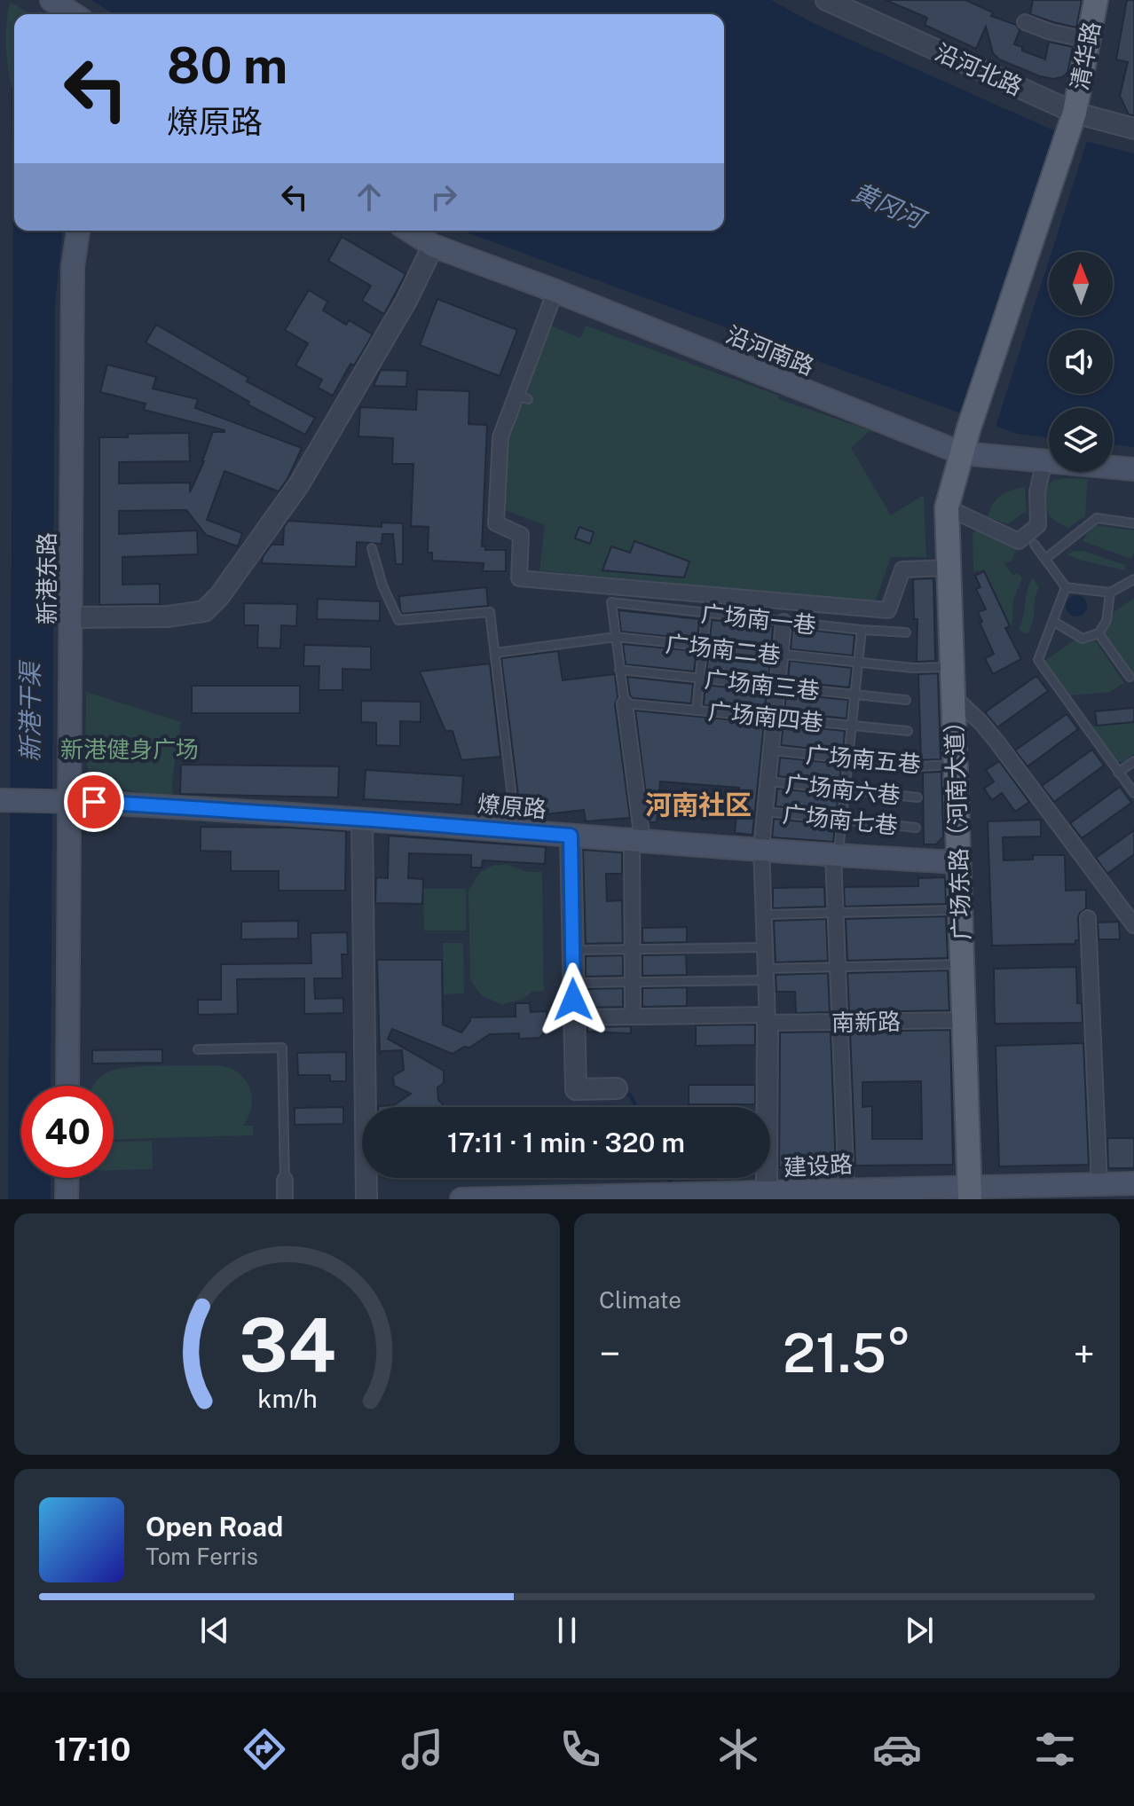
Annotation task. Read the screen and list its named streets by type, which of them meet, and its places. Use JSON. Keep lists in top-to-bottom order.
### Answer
{
  "streets": {
    "main road": [
      "清华路",
      "沿河南路",
      "新港东路",
      "燎原路",
      "广场东路（河南大道）",
      "建设路"
    ],
    "street": ["沿河北路", "南新路"],
    "lane": [
      "广场南一巷",
      "广场南二巷",
      "广场南三巷",
      "广场南四巷",
      "广场南五巷",
      "广场南六巷",
      "广场南七巷"
    ]
  },
  "crossings": [
    ["清华路", "沿河北路"],
    ["清华路", "沿河南路"],
    ["清华路", "广场东路（河南大道）"],
    ["沿河南路", "广场东路（河南大道）"],
    ["新港东路", "燎原路"],
    ["广场南一巷", "广场南二巷"],
    ["广场南二巷", "广场东路（河南大道）"],
    ["广场南五巷", "广场东路（河南大道）"],
    ["燎原路", "广场东路（河南大道）"],
    ["广场东路（河南大道）", "南新路"],
    ["广场东路（河南大道）", "建设路"]
  ],
  "districts": ["河南社区"],
  "water": ["黄冈河", "新港干渠"],
  "parks": ["新港健身广场"],
  "north": "top",
  "page": {
    "turn": ["80 m", "燎原路"],
    "limit": "40",
    "trip": "17:11 · 1 min · 320 m",
    "tile": "Climate",
    "heat": ["−", "21.5°", "+"],
    "song": ["Open Road", "Tom Ferris"],
    "tabs": "17:10",
    "gauge": ["34", "km/h"]
  }
}
